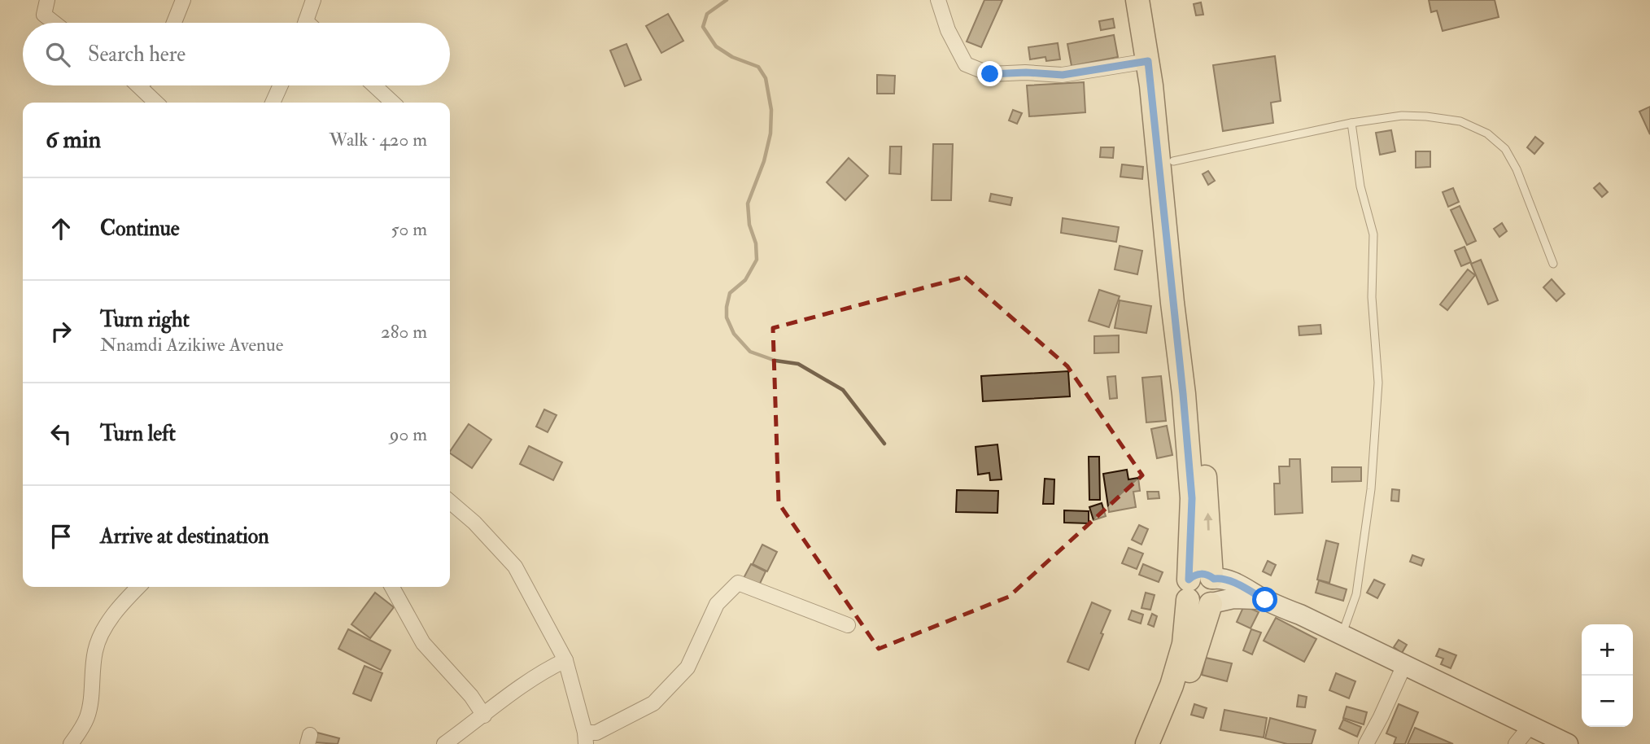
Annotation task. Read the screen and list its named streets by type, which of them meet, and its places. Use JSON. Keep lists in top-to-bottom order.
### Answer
{
  "page": {
    "search": "Search here",
    "heading": ["6 min", "Walk · 420 m"],
    "list": [
      ["Continue", "50 m"],
      ["Turn right", "Nnamdi Azikiwe Avenue", "280 m"],
      ["Turn left", "90 m"],
      "Arrive at destination"
    ],
    "map_buttons": ["+", "−"]
  }
}
